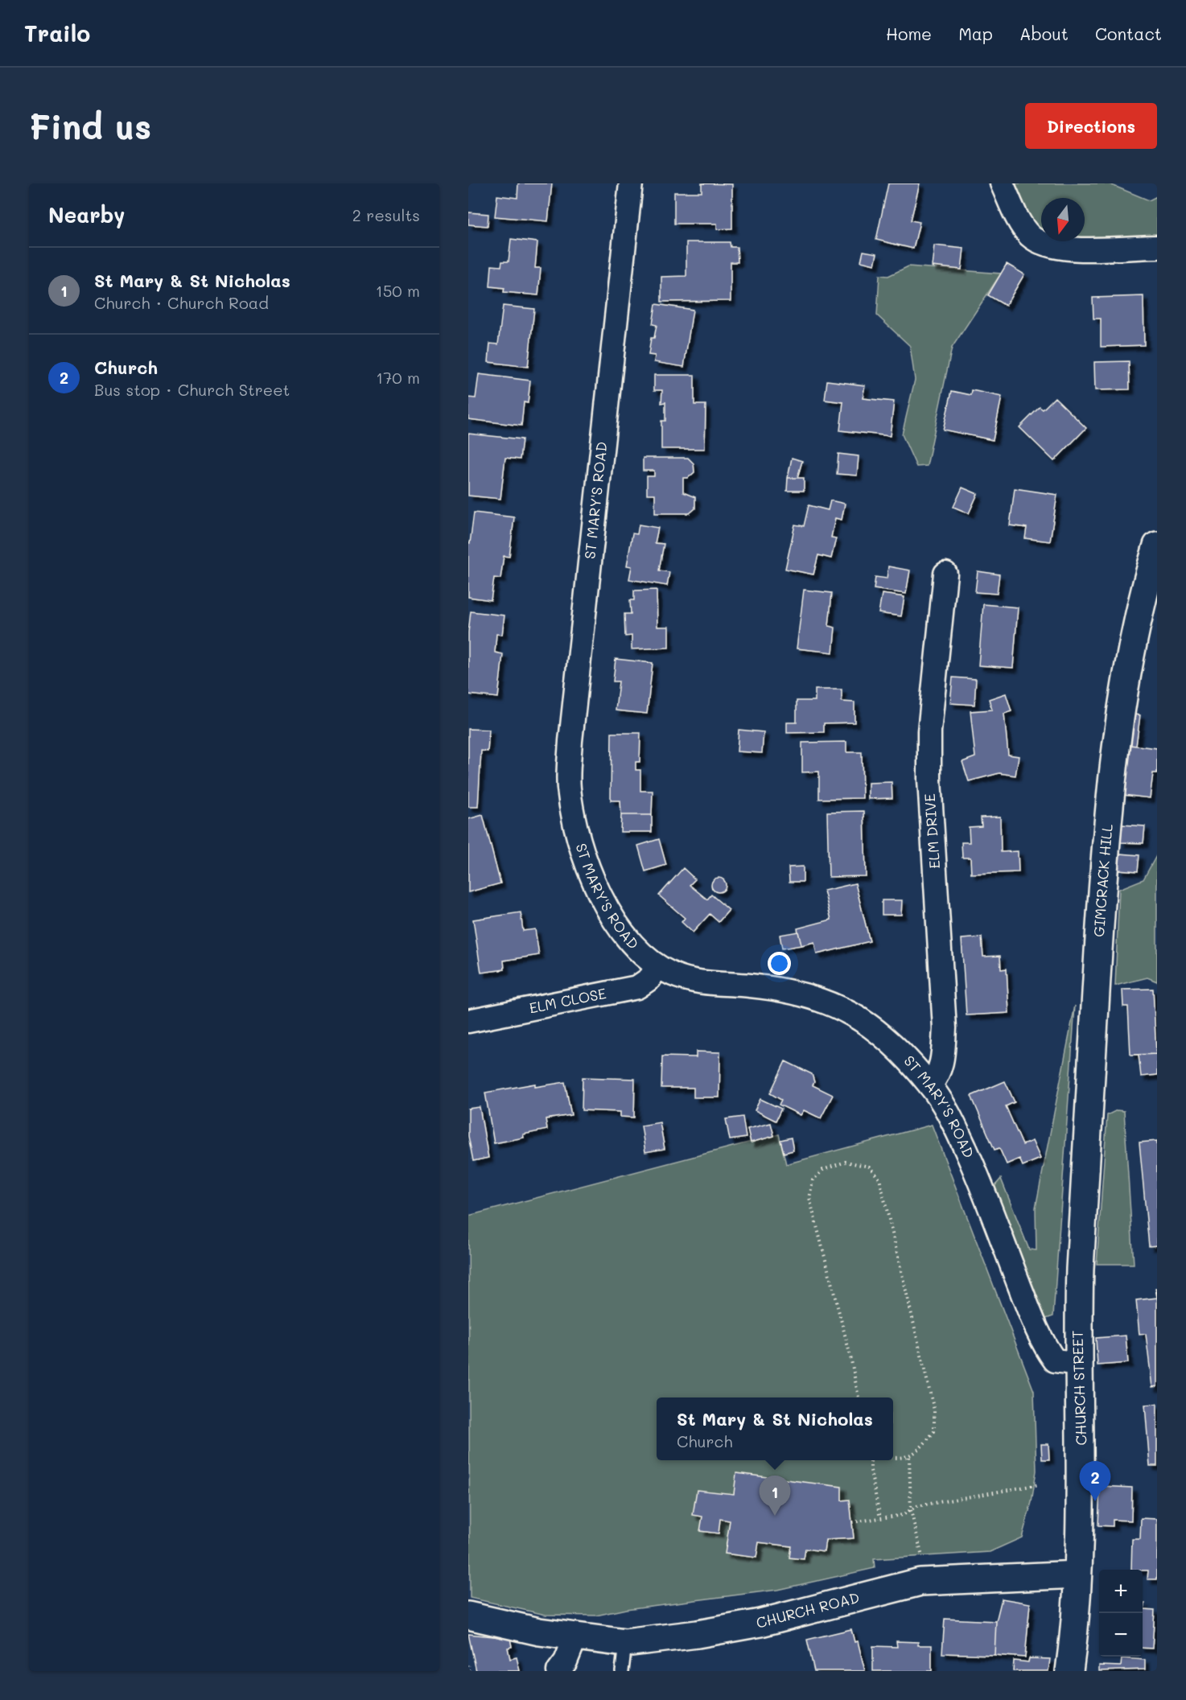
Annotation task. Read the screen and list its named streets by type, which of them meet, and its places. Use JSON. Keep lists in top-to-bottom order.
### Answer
{
  "streets": {
    "main road": ["GIMCRACK HILL", "CHURCH STREET", "CHURCH ROAD"],
    "street": ["ST MARY'S ROAD", "ELM DRIVE", "ELM CLOSE"]
  },
  "crossings": [
    ["ST MARY'S ROAD", "ELM DRIVE"],
    ["ST MARY'S ROAD", "ELM CLOSE"],
    ["ST MARY'S ROAD", "CHURCH STREET"],
    ["GIMCRACK HILL", "CHURCH STREET"],
    ["CHURCH STREET", "CHURCH ROAD"]
  ],
  "north": "bottom",
  "page": {
    "header": "Trailo",
    "nav": [
      "Home",
      "Map",
      "About",
      "Contact"
    ],
    "buttons": "Directions",
    "title": "Find us",
    "heading": ["Nearby", "2 results"],
    "list": [
      {
        "mark": "1",
        "name": "St Mary & St Nicholas",
        "note": "Church · Church Road",
        "value": "150 m"
      },
      {
        "mark": "2",
        "name": "Church",
        "note": "Bus stop · Church Street",
        "value": "170 m"
      }
    ],
    "popup": ["St Mary & St Nicholas", "Church"],
    "pins": ["2", "1"],
    "map_buttons": ["+", "−"]
  }
}
